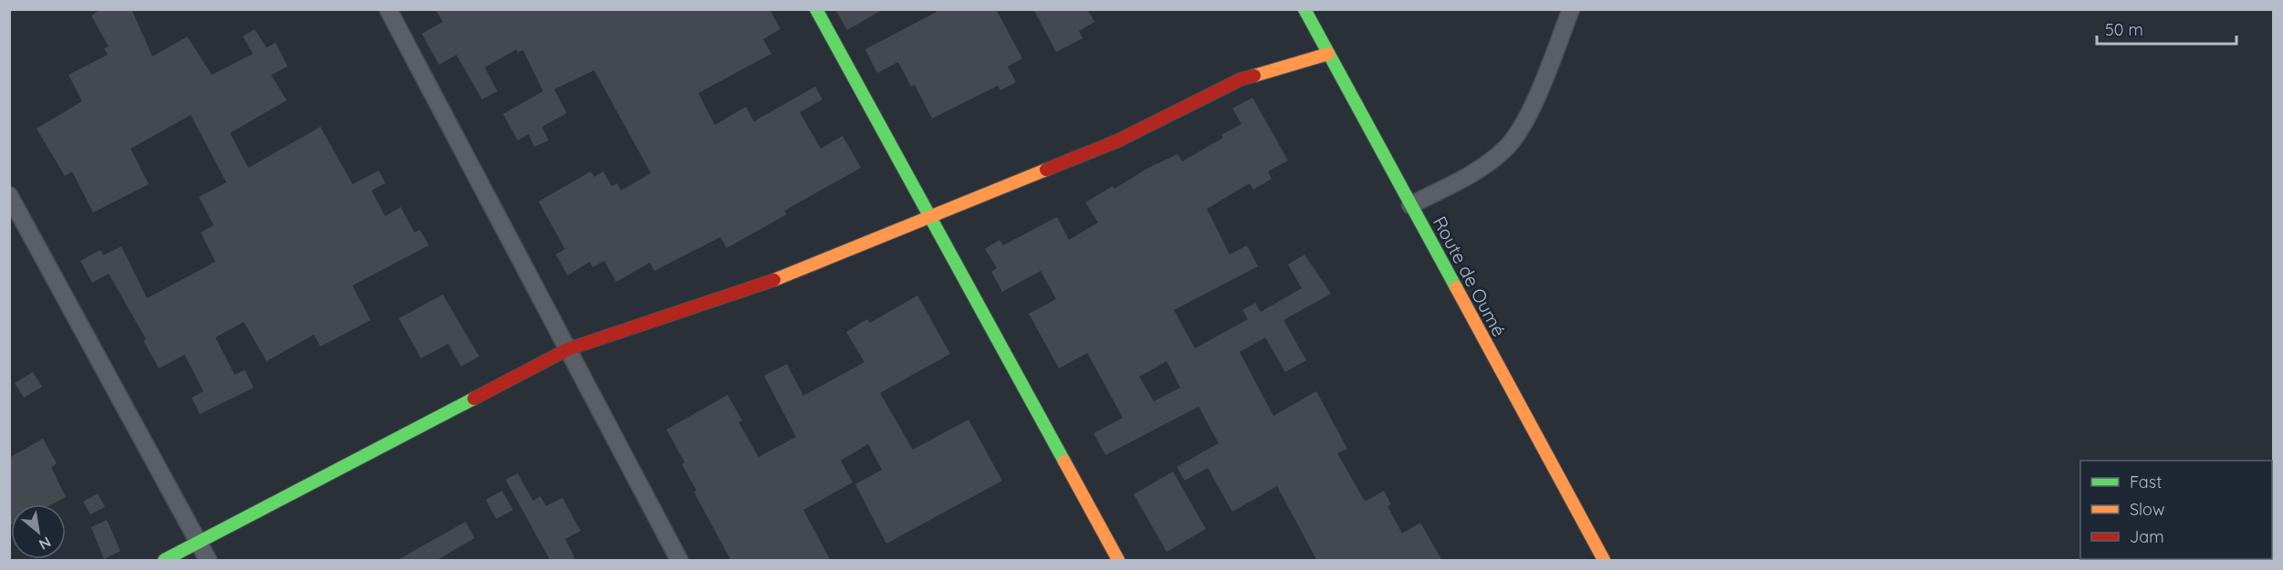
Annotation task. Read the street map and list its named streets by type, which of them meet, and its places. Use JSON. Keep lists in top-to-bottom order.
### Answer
{
  "streets": {
    "street": ["Route de Oumé"]
  },
  "legend": ["Fast", "Slow", "Jam"],
  "scale_bar": "50 m",
  "north": "bottom right"
}
